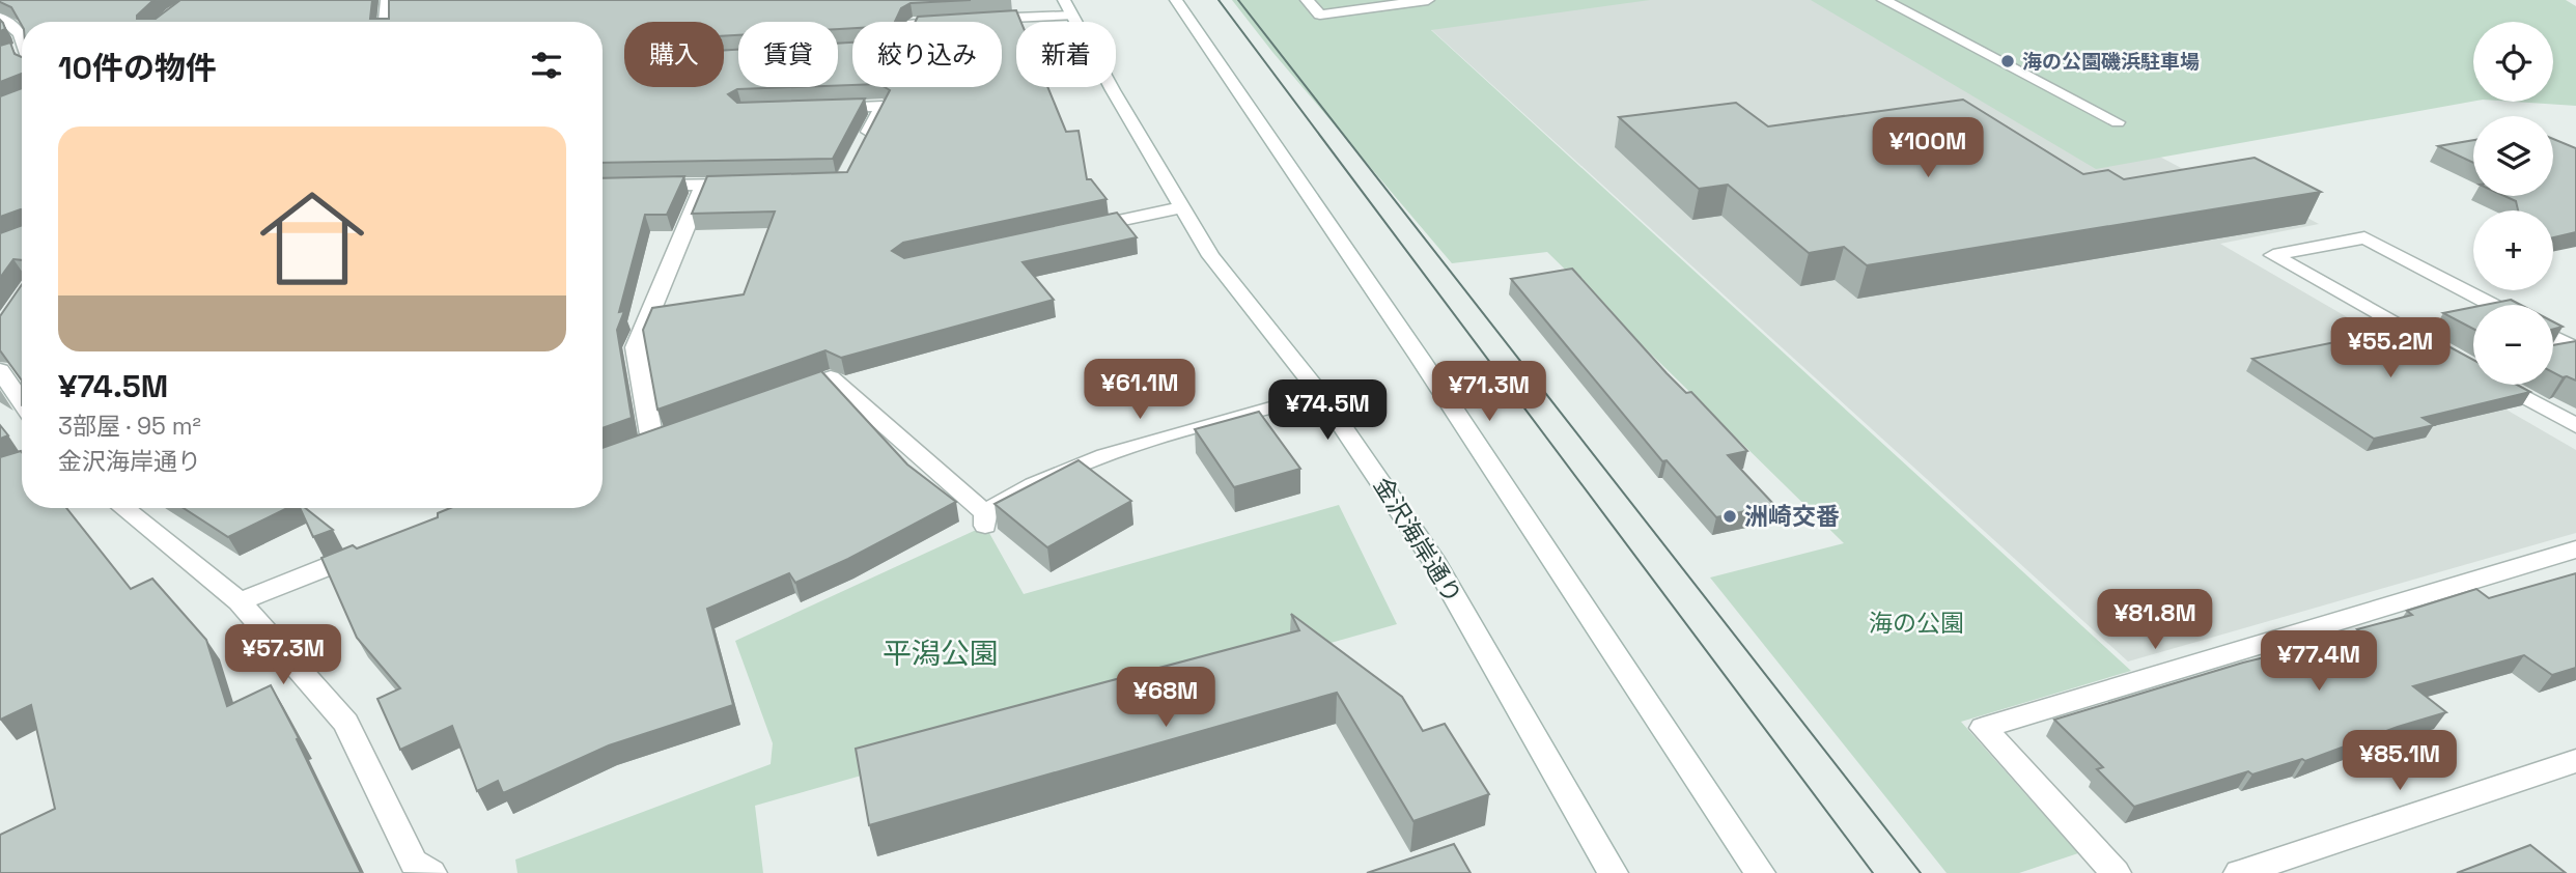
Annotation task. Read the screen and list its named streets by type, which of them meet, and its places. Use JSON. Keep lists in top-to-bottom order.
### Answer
{
  "streets": {
    "street": ["金沢海岸通り"]
  },
  "parks": ["海の公園", "平潟公園"],
  "places": ["海の公園磯浜駐車場", "洲崎交番"],
  "page": {
    "map_buttons": ["+", "−"],
    "chip": [
      "購入",
      "賃貸",
      "絞り込み",
      "新着"
    ],
    "heading": "10件の物件",
    "list": [
      {
        "name": "¥74.5M",
        "note": "3部屋 · 95 m² · 金沢海岸通り"
      }
    ],
    "price": [
      "¥100M",
      "¥55.2M",
      "¥61.1M",
      "¥71.3M",
      "¥74.5M",
      "¥81.8M",
      "¥57.3M",
      "¥77.4M",
      "¥68M",
      "¥85.1M"
    ]
  }
}
